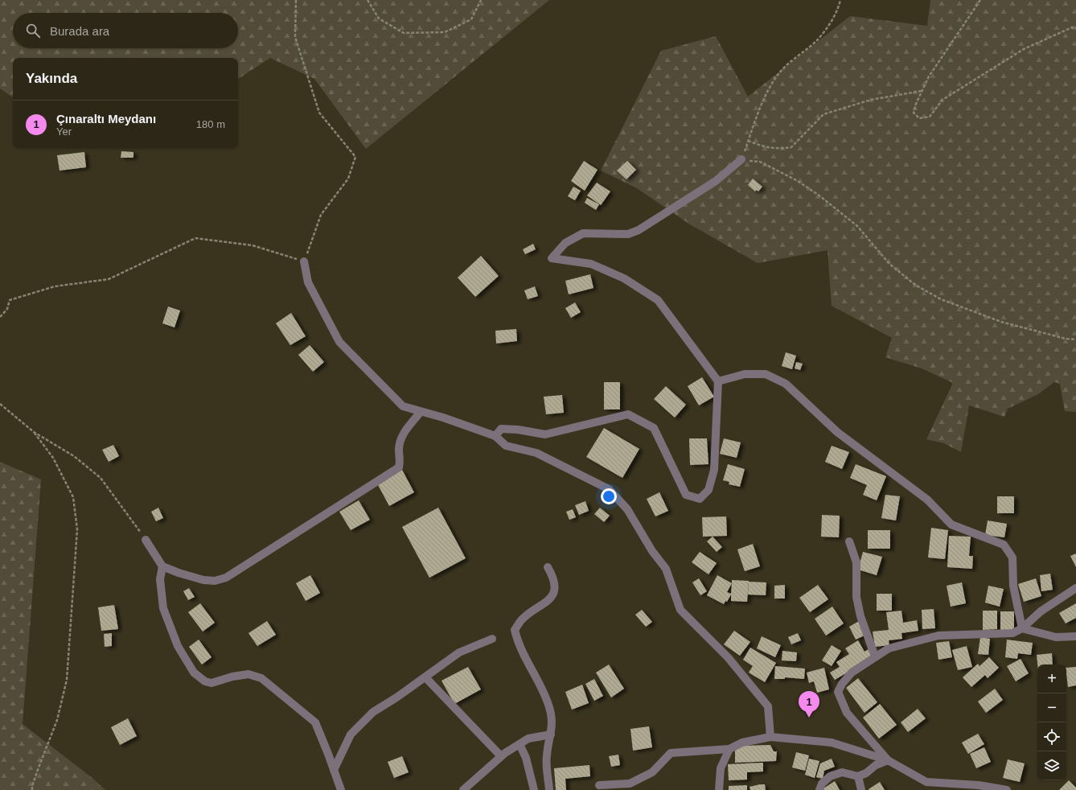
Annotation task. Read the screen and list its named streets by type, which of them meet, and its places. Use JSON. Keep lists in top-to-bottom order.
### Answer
{
  "page": {
    "search": "Burada ara",
    "heading": "Yakında",
    "list": [
      {
        "mark": "1",
        "name": "Çınaraltı Meydanı",
        "note": "Yer",
        "value": "180 m"
      }
    ],
    "map_buttons": ["+", "−"],
    "pins": "1"
  }
}
